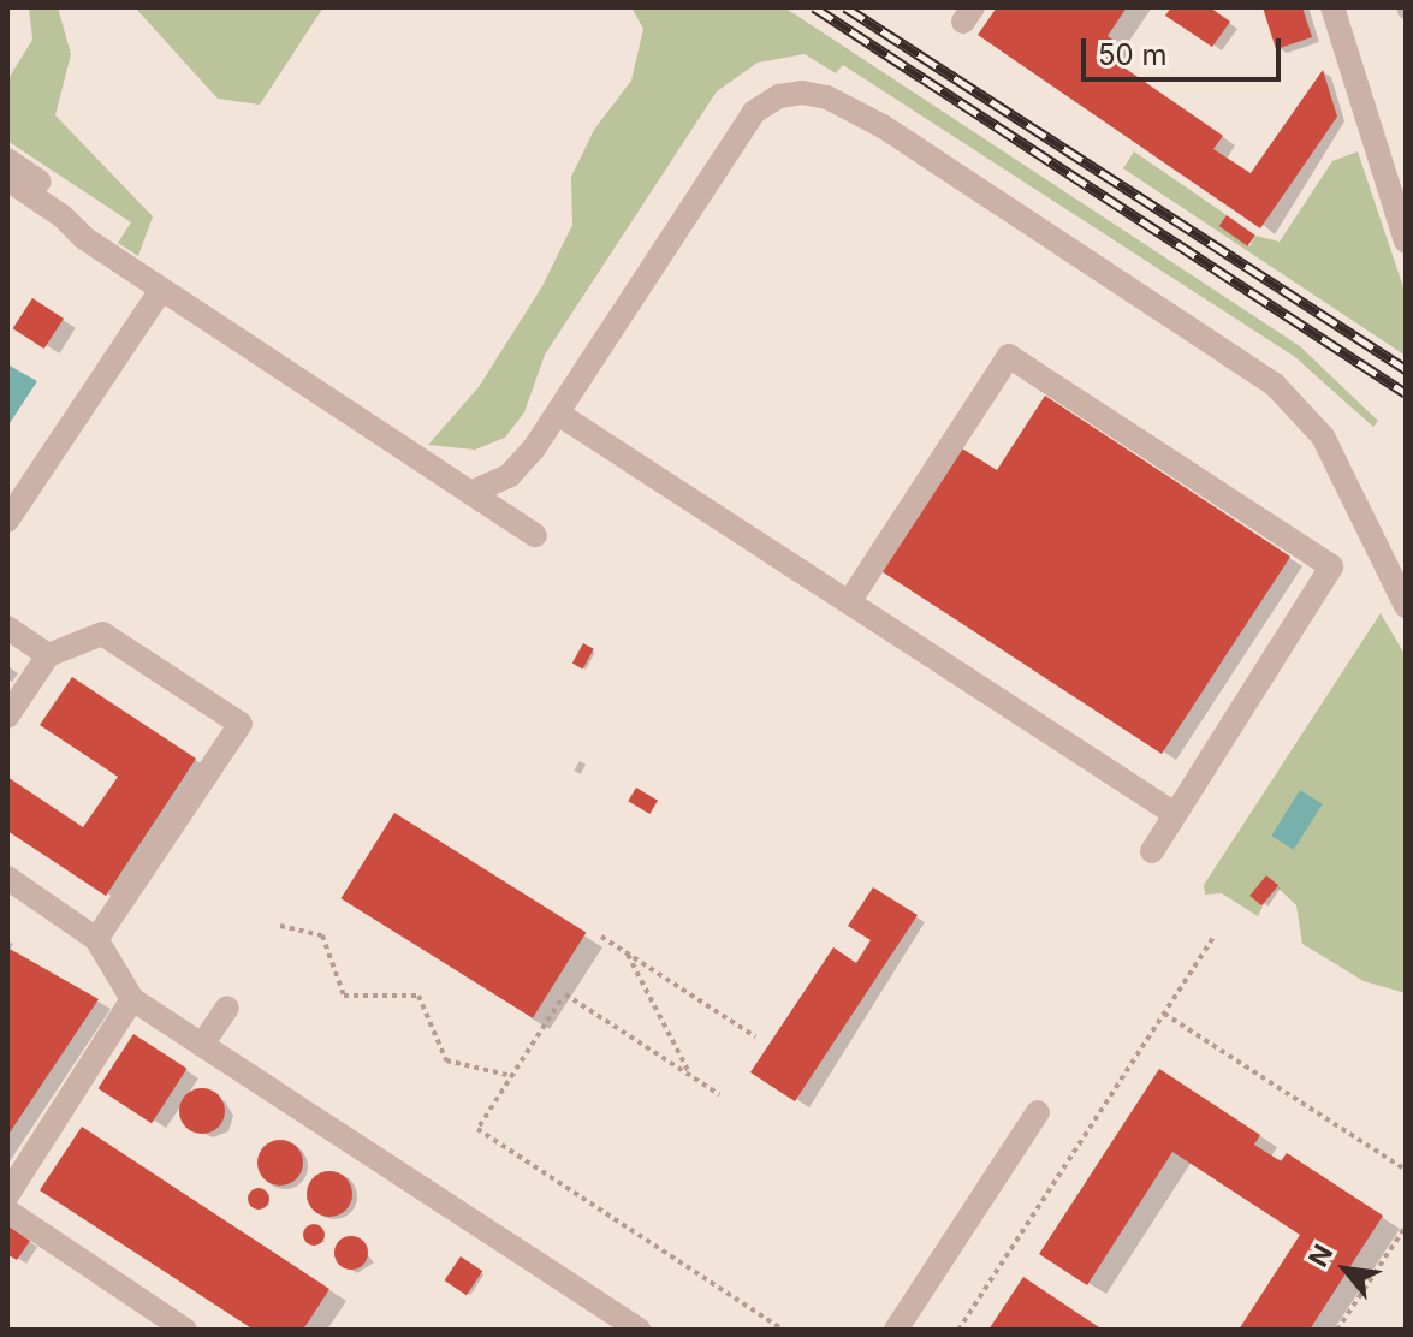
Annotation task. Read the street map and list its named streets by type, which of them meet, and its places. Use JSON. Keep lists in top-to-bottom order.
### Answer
{
  "scale_bar": "50 m",
  "north": "top left"
}
